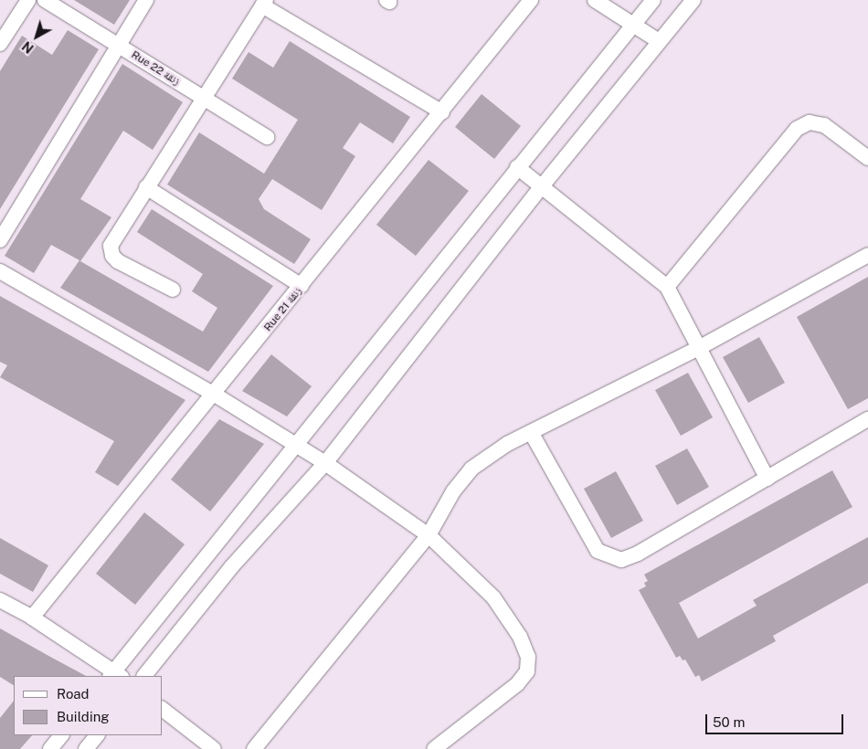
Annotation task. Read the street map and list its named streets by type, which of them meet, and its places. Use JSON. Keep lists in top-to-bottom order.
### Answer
{
  "streets": {
    "street": ["Rue 22 زنقة", "Rue 21 زنقة"]
  },
  "legend": ["Road", "Building"],
  "scale_bar": "50 m",
  "north": "bottom left"
}
